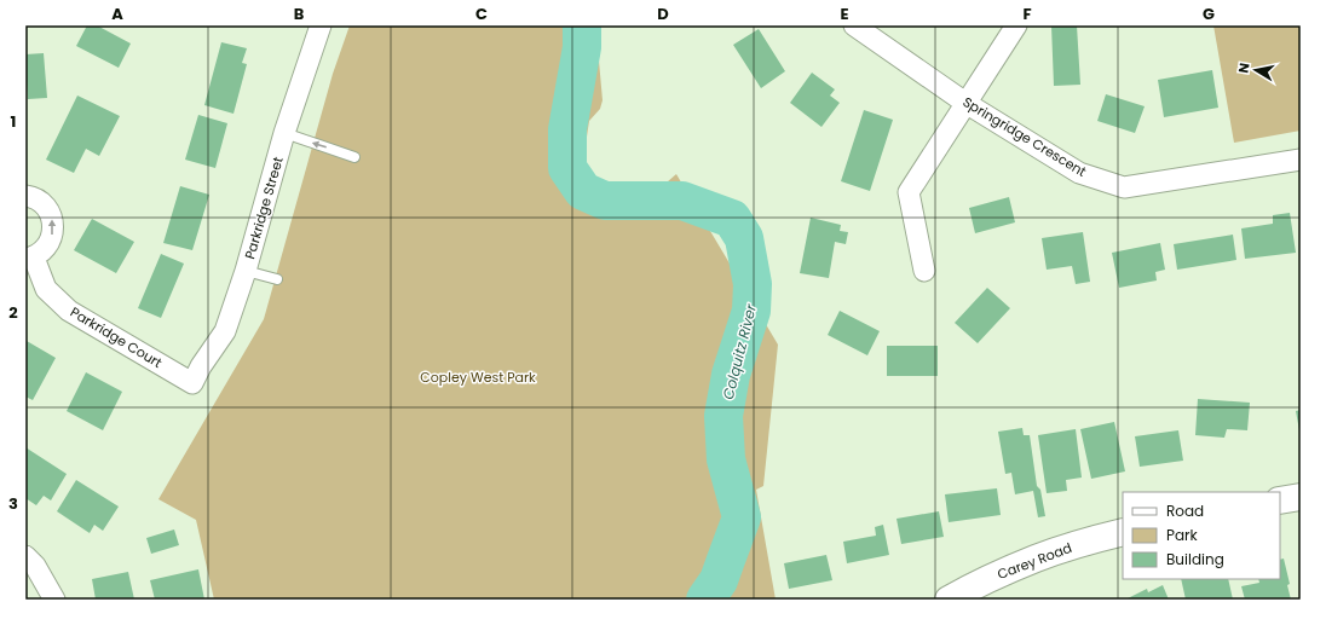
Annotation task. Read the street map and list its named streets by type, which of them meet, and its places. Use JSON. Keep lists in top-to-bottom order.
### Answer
{
  "streets": {
    "street": [
      "Springridge Crescent",
      "Parkridge Street",
      "Parkridge Court",
      "Carey Road"
    ]
  },
  "crossings": [
    ["Parkridge Street", "Parkridge Court"]
  ],
  "water": ["Colquitz River"],
  "parks": ["Copley West Park"],
  "legend": ["Road", "Park", "Building"],
  "north": "left",
  "grid": {
    "columns": [
      "A",
      "B",
      "C",
      "D",
      "E",
      "F",
      "G"
    ],
    "rows": ["1", "2", "3"]
  }
}
